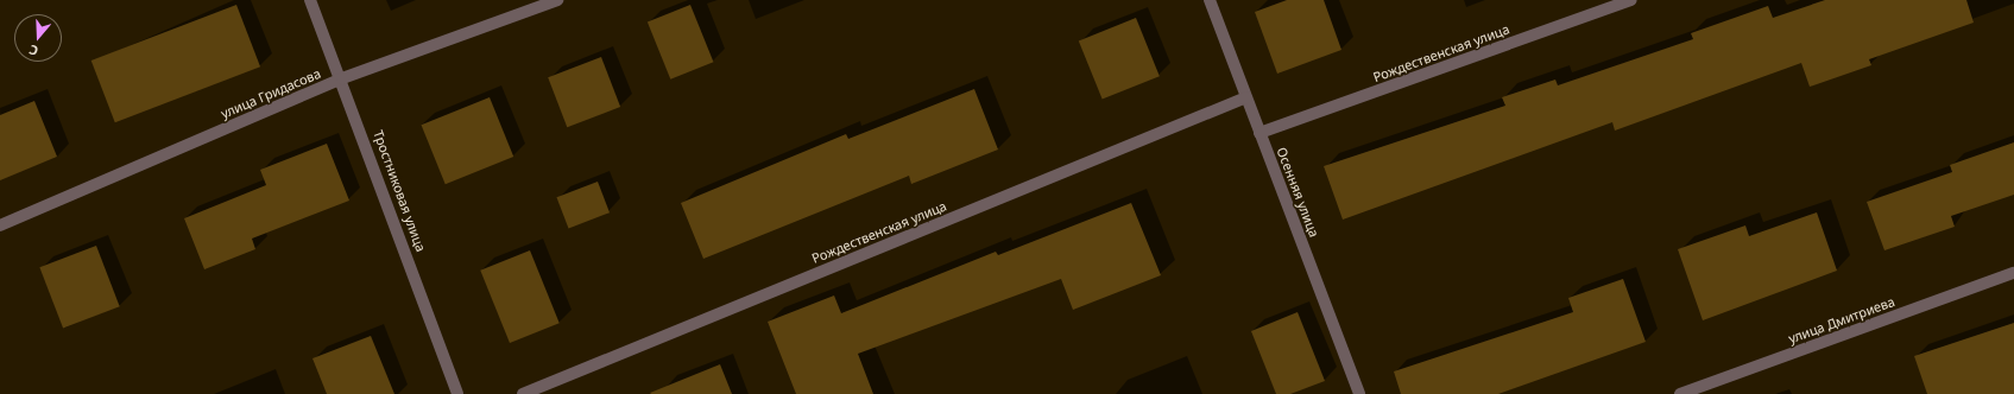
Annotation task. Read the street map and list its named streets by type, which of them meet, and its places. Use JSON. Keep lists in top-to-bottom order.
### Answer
{
  "streets": {
    "street": [
      "Рождественская улица",
      "улица Гридасова",
      "Тростниковая улица",
      "Осенняя улица",
      "улица Дмитриева"
    ]
  },
  "crossings": [
    ["Рождественская улица", "Осенняя улица"],
    ["улица Гридасова", "Тростниковая улица"]
  ],
  "north": "bottom"
}
